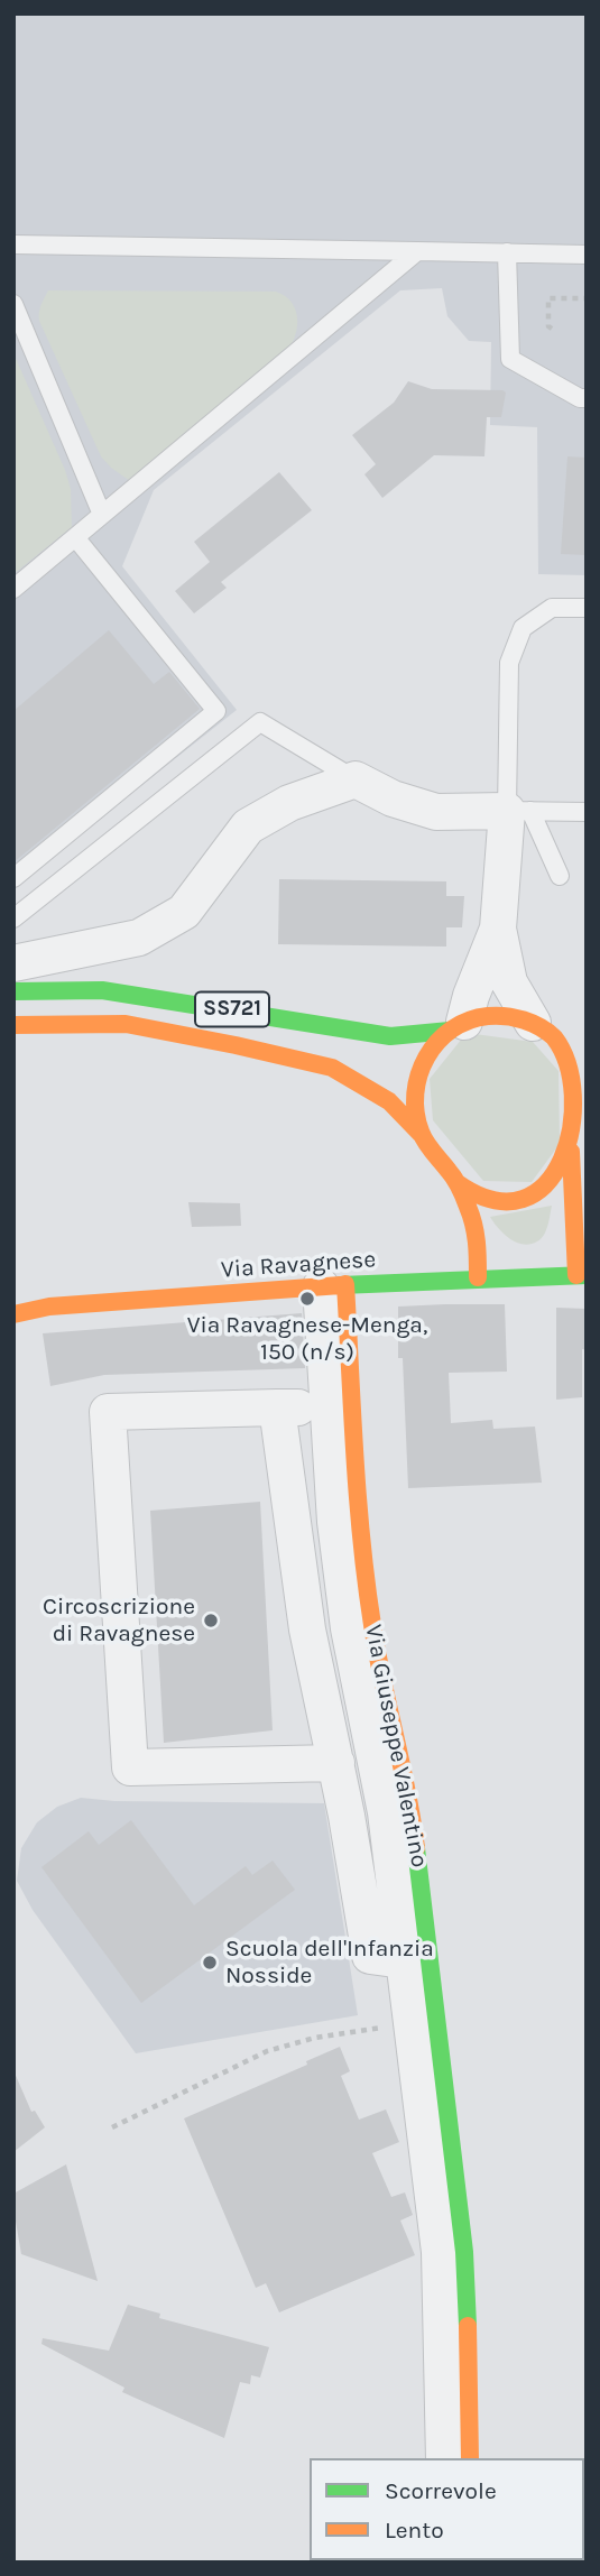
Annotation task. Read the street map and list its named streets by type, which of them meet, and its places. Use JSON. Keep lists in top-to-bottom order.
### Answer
{
  "streets": {
    "main road": ["SS721", "Via Ravagnese", "Via Giuseppe Valentino"]
  },
  "crossings": [
    ["Via Ravagnese", "Via Giuseppe Valentino"]
  ],
  "places": ["Via Ravagnese-Menga, 150 (n/s)", "Circoscrizione di Ravagnese", "Scuola dell'Infanzia Nosside"],
  "legend": ["Scorrevole", "Lento"]
}
